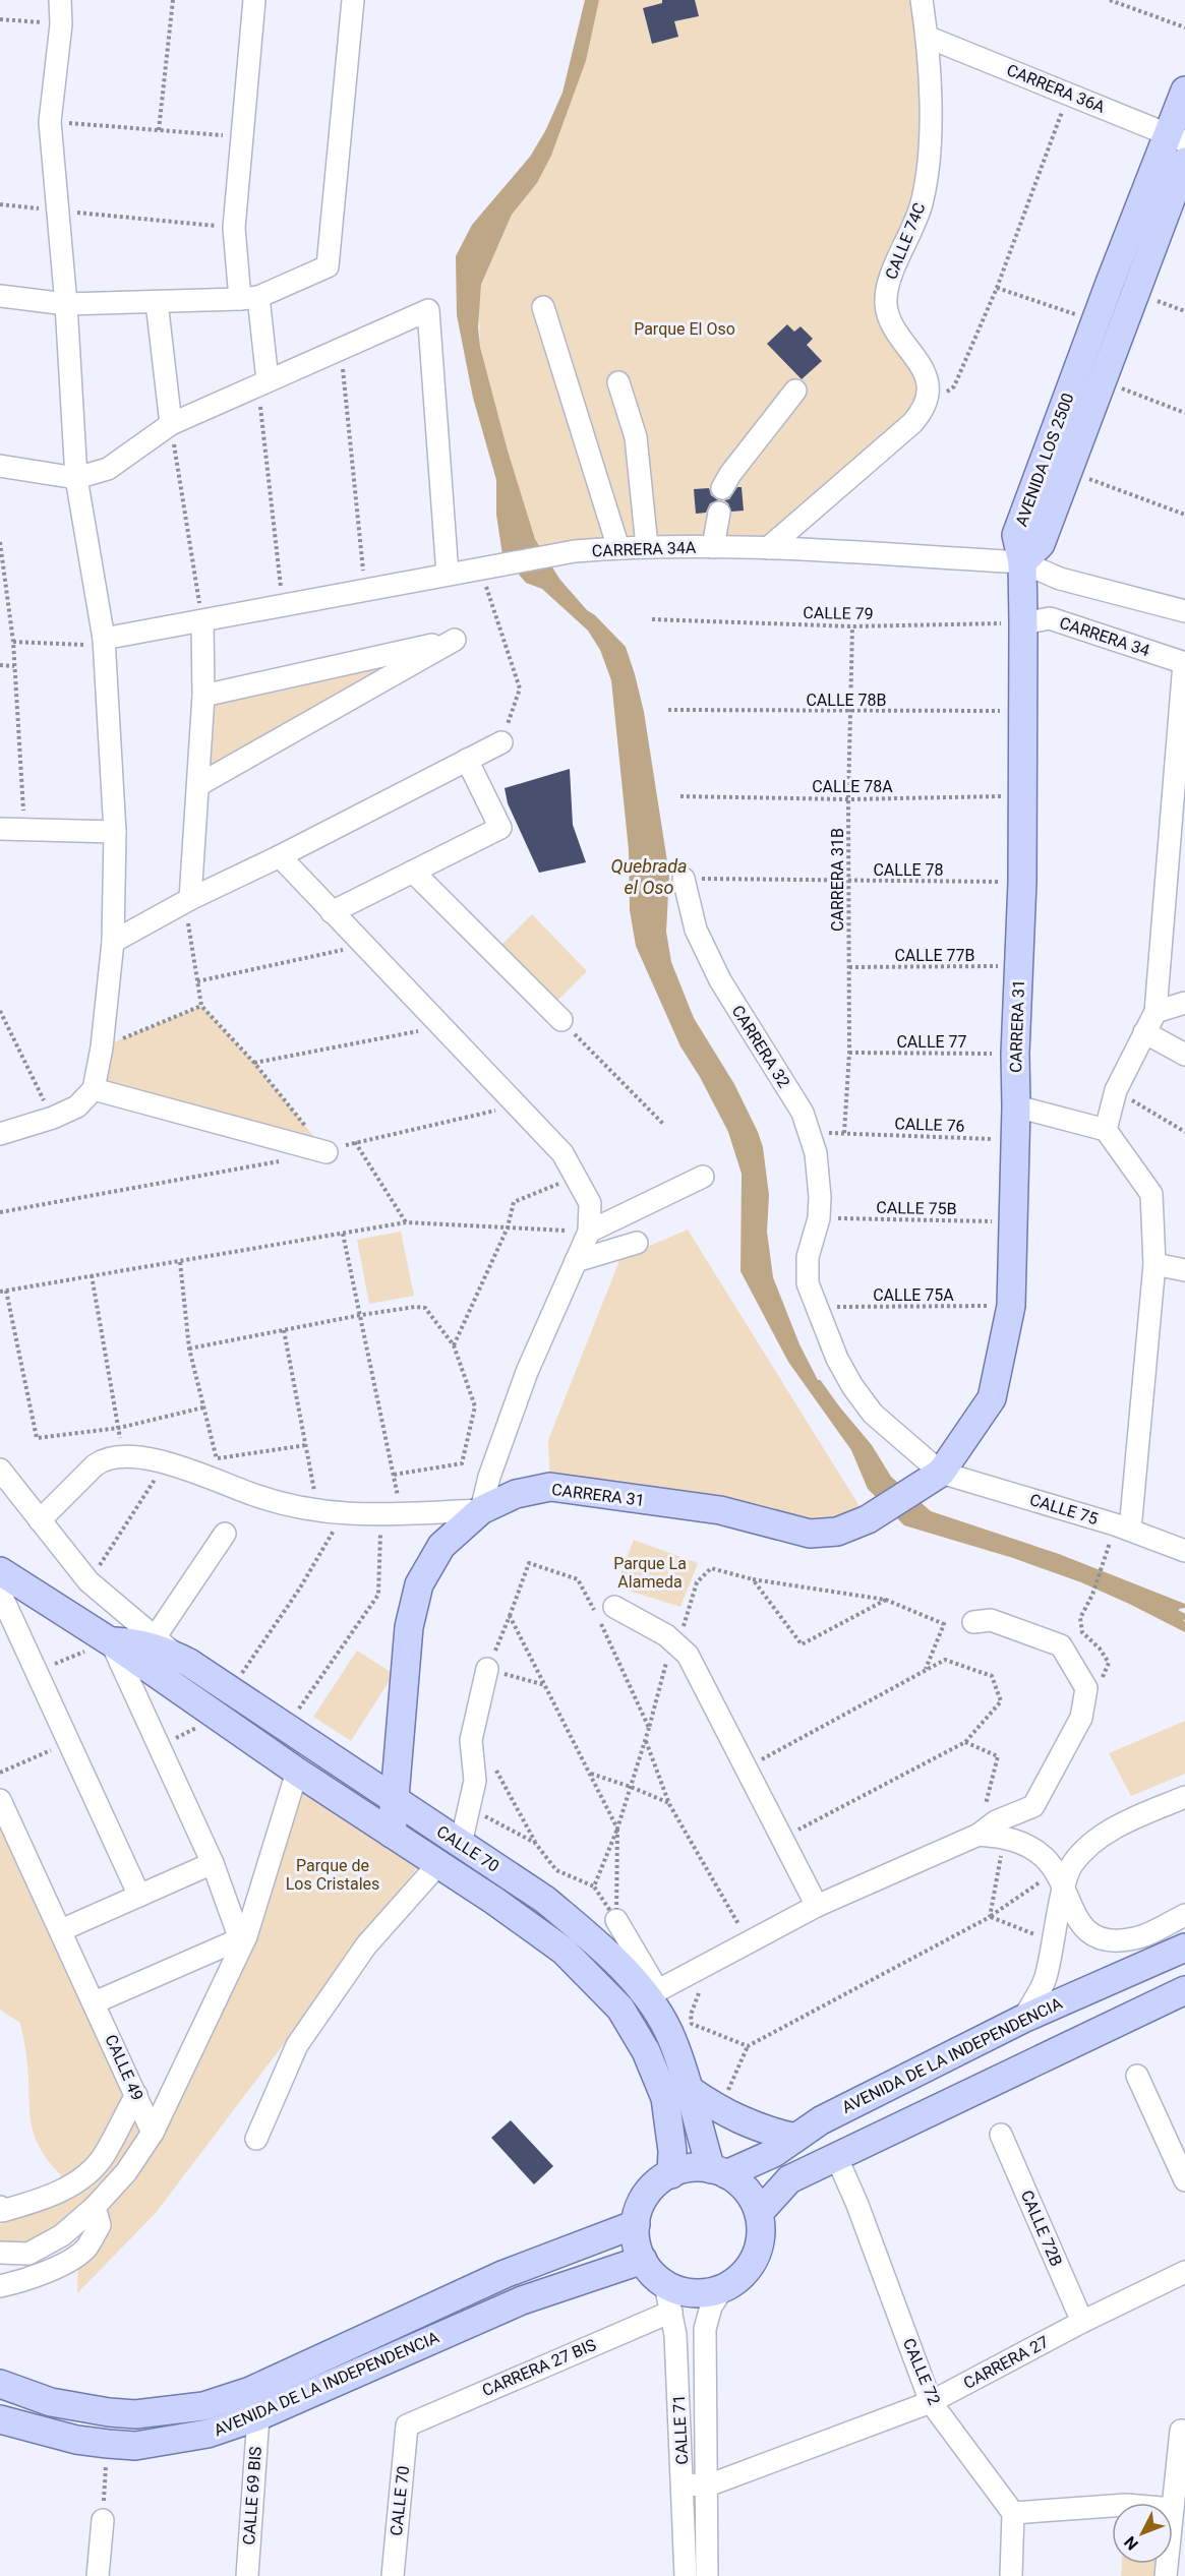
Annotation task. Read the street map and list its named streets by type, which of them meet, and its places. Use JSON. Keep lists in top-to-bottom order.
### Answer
{
  "streets": {
    "main road": [
      "AVENIDA LOS 2500",
      "CARRERA 31",
      "CALLE 70",
      "AVENIDA DE LA INDEPENDENCIA"
    ],
    "street": [
      "CARRERA 36A",
      "CALLE 74C",
      "CARRERA 34A",
      "CARRERA 34",
      "CARRERA 32",
      "CALLE 75",
      "CALLE 49",
      "CALLE 72B",
      "CARRERA 27",
      "CARRERA 27 BIS",
      "CALLE 72",
      "CALLE 71",
      "CALLE 69 BIS"
    ],
    "path": [
      "CALLE 79",
      "CALLE 78B",
      "CALLE 78A",
      "CALLE 78",
      "CARRERA 31B",
      "CALLE 77B",
      "CALLE 77",
      "CALLE 76",
      "CALLE 75B",
      "CALLE 75A"
    ]
  },
  "crossings": [
    ["CARRERA 36A", "CALLE 74C"],
    ["CARRERA 36A", "AVENIDA LOS 2500"],
    ["AVENIDA LOS 2500", "CARRERA 34A"],
    ["AVENIDA LOS 2500", "CARRERA 31"],
    ["CARRERA 34A", "CARRERA 31"],
    ["CALLE 79", "CARRERA 34"],
    ["CALLE 79", "CARRERA 31B"],
    ["CALLE 79", "CARRERA 31"],
    ["CARRERA 34", "CARRERA 31"],
    ["CALLE 78B", "CARRERA 31B"],
    ["CALLE 78B", "CARRERA 31"],
    ["CALLE 78A", "CARRERA 31B"],
    ["CALLE 78A", "CARRERA 31"],
    ["CALLE 78", "CARRERA 31B"],
    ["CALLE 78", "CARRERA 31"],
    ["CALLE 78", "CARRERA 32"],
    ["CARRERA 31B", "CALLE 77B"],
    ["CARRERA 31B", "CALLE 77"],
    ["CARRERA 31B", "CALLE 76"],
    ["CALLE 77B", "CARRERA 31"],
    ["CARRERA 31", "CALLE 77"],
    ["CARRERA 31", "CALLE 76"],
    ["CARRERA 31", "CALLE 75B"],
    ["CARRERA 31", "CALLE 75A"],
    ["CARRERA 31", "CALLE 75"],
    ["CARRERA 31", "CALLE 70"],
    ["CARRERA 32", "CALLE 75B"],
    ["CALLE 70", "AVENIDA DE LA INDEPENDENCIA"],
    ["CALLE 70", "CARRERA 27 BIS"],
    ["CALLE 70", "CALLE 71"],
    ["AVENIDA DE LA INDEPENDENCIA", "CALLE 71"],
    ["AVENIDA DE LA INDEPENDENCIA", "CALLE 69 BIS"],
    ["CALLE 72B", "CARRERA 27"],
    ["CARRERA 27", "CALLE 72"],
    ["CARRERA 27", "CALLE 71"],
    ["CARRERA 27 BIS", "CALLE 71"]
  ],
  "water": ["Quebrada el Oso"],
  "parks": ["Parque El Oso", "Parque La Alameda", "Parque de Los Cristales"],
  "north": "bottom left"
}
